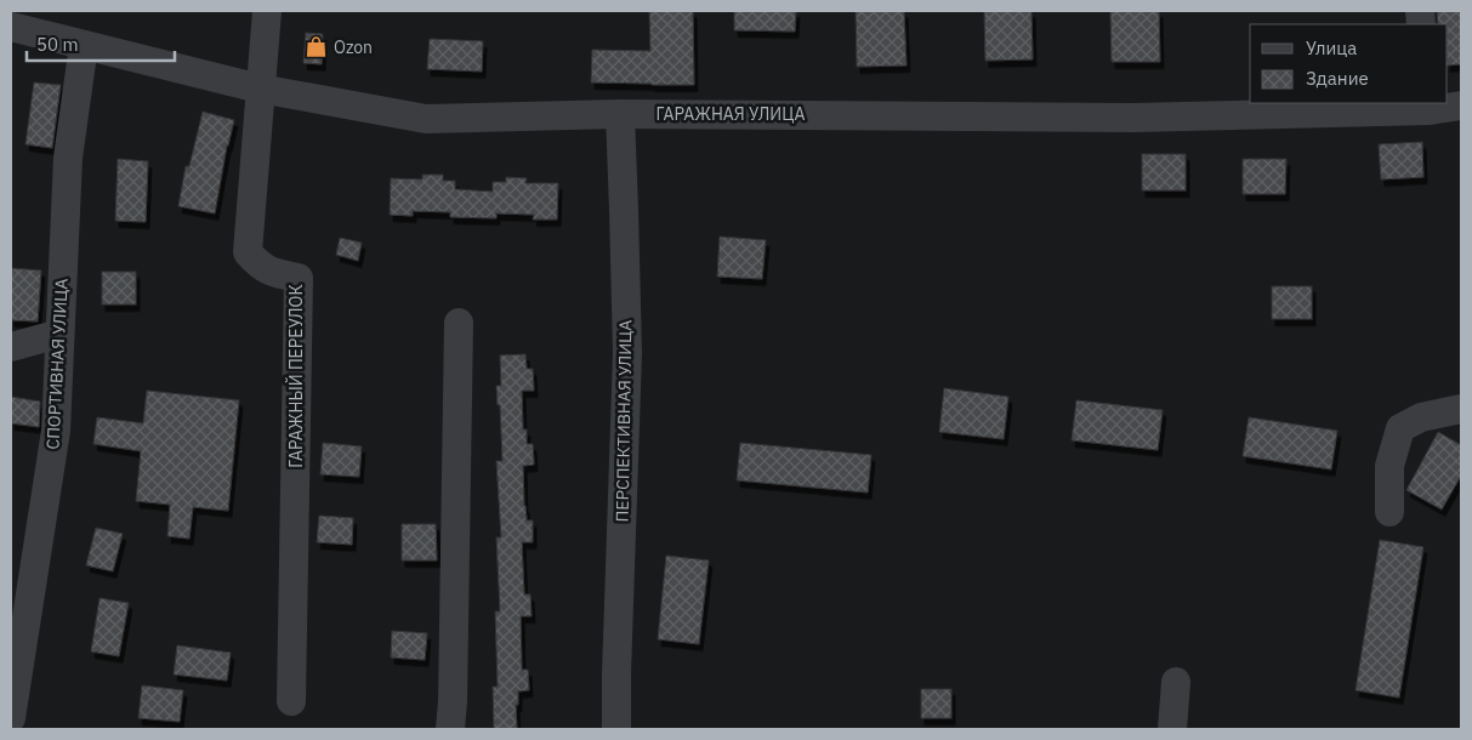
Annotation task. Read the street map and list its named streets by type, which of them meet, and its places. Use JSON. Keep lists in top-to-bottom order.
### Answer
{
  "streets": {
    "street": [
      "ГАРАЖНАЯ УЛИЦА",
      "СПОРТИВНАЯ УЛИЦА",
      "ГАРАЖНЫЙ ПЕРЕУЛОК",
      "ПЕРСПЕКТИВНАЯ УЛИЦА"
    ]
  },
  "crossings": [
    ["ГАРАЖНАЯ УЛИЦА", "СПОРТИВНАЯ УЛИЦА"],
    ["ГАРАЖНАЯ УЛИЦА", "ГАРАЖНЫЙ ПЕРЕУЛОК"],
    ["ГАРАЖНАЯ УЛИЦА", "ПЕРСПЕКТИВНАЯ УЛИЦА"]
  ],
  "places": {
    "shop": ["Ozon"]
  },
  "legend": ["Улица", "Здание"],
  "scale_bar": "50 m"
}
